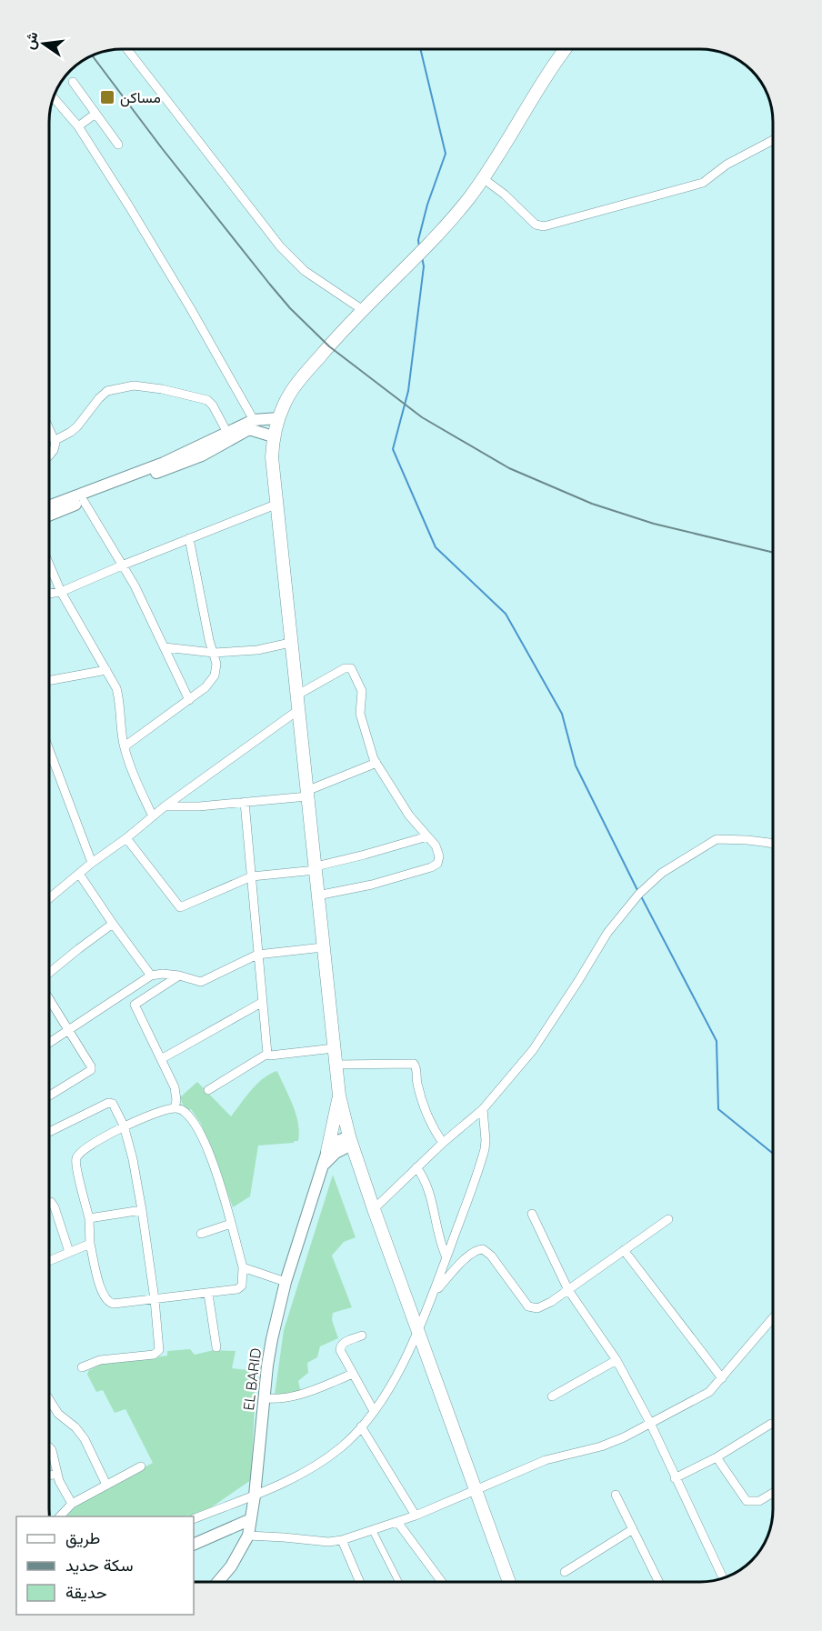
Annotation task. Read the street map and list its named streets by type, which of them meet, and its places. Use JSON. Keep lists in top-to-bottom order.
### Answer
{
  "streets": {
    "street": ["EL BARID"]
  },
  "places": {
    "transit": ["مساكن"]
  },
  "legend": ["طريق", "سكة حديد", "حديقة"],
  "north": "left"
}
